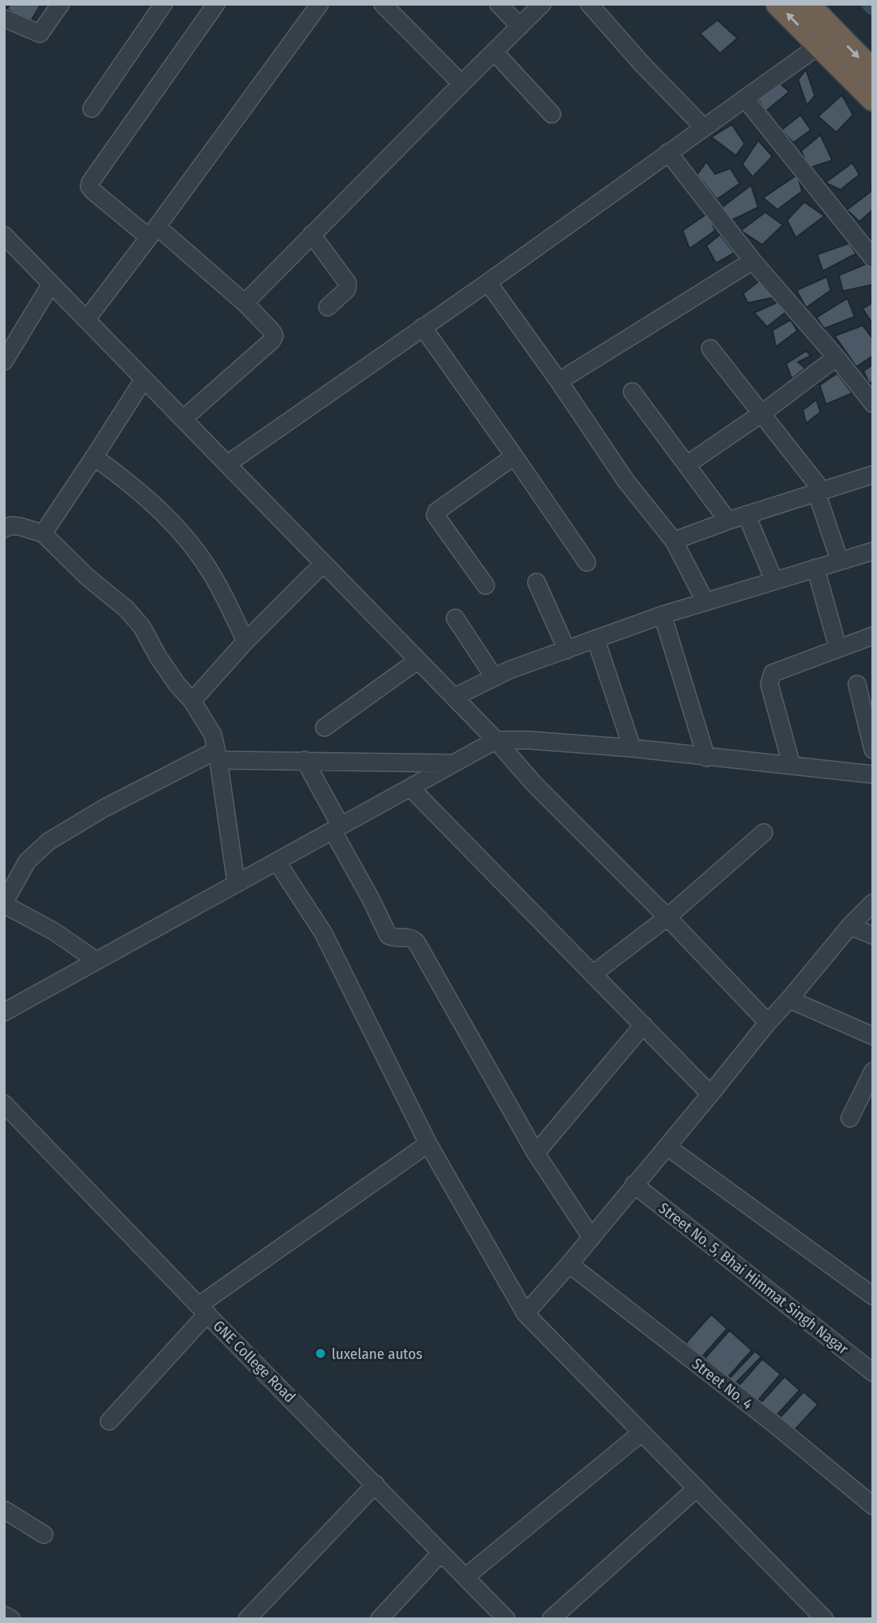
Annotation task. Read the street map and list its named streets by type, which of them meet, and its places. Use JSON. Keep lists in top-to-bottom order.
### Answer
{
  "streets": {
    "street": ["Street No. 5, Bhai Himmat Singh Nagar", "GNE College Road", "Street No. 4"]
  },
  "places": ["luxelane autos"]
}
